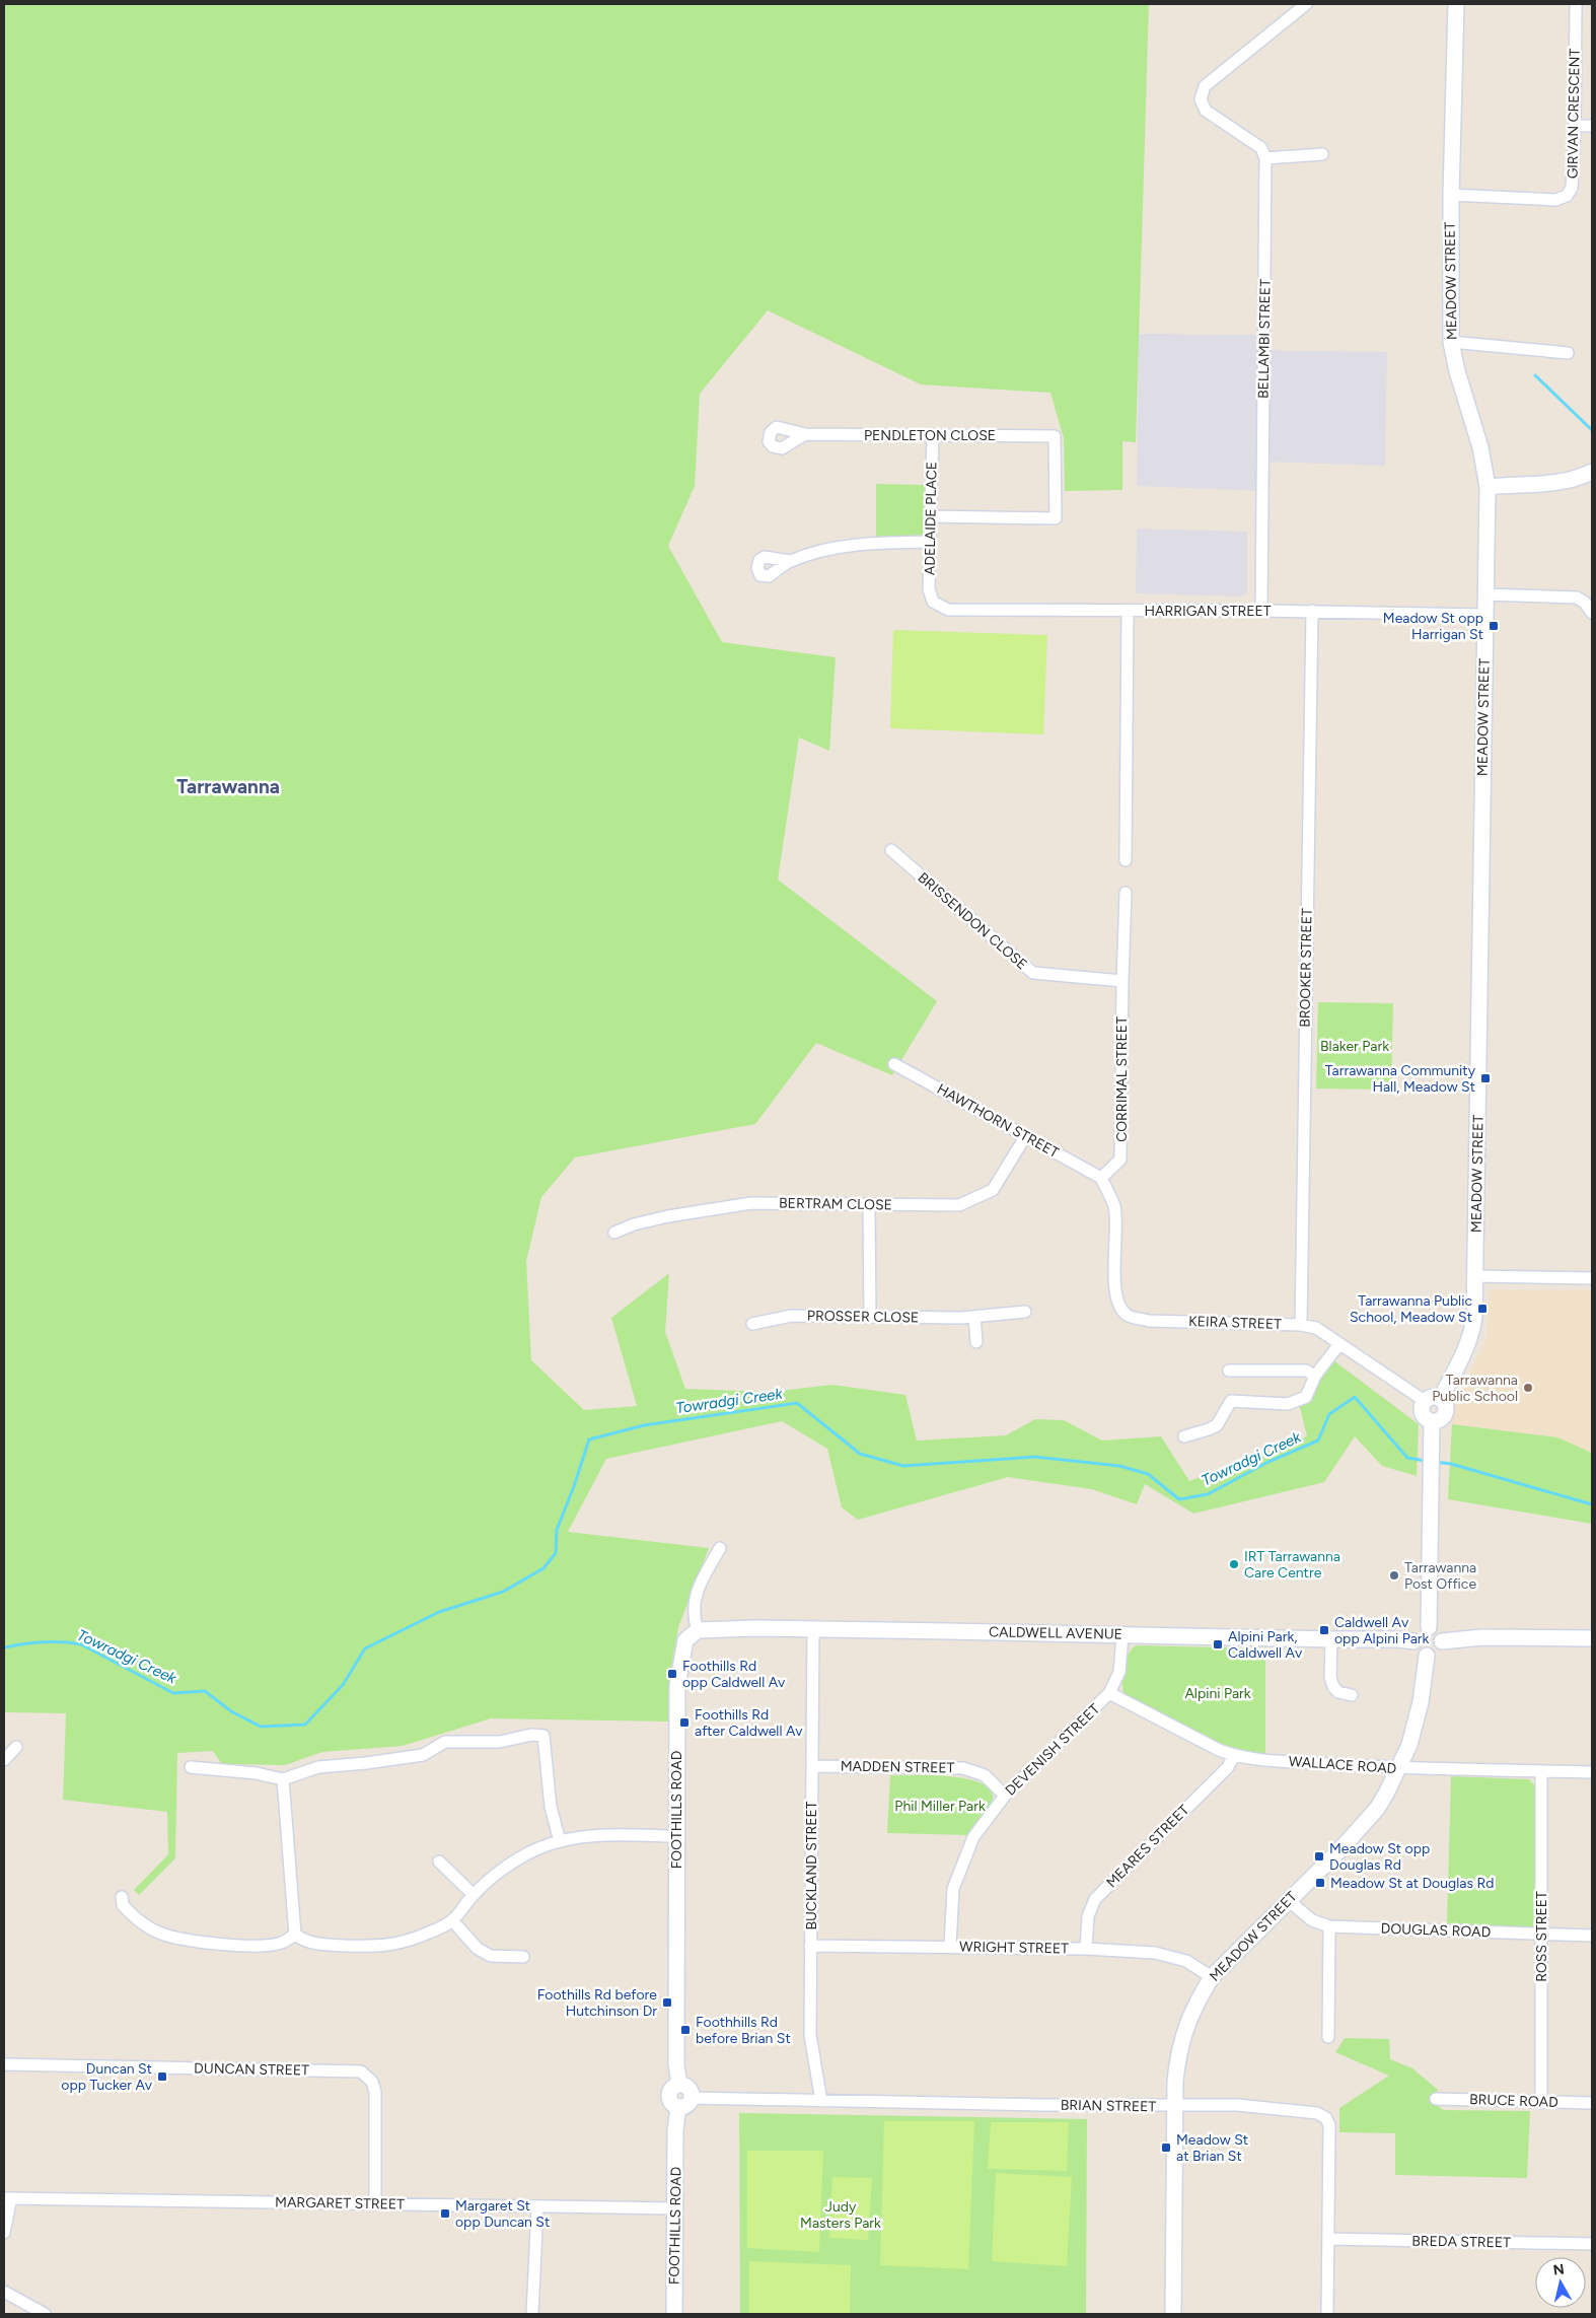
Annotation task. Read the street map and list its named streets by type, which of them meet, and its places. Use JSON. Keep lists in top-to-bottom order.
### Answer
{
  "streets": {
    "main road": ["MEADOW STREET", "CALDWELL AVENUE", "FOOTHILLS ROAD"],
    "street": [
      "GIRVAN CRESCENT",
      "BELLAMBI STREET",
      "PENDLETON CLOSE",
      "ADELAIDE PLACE",
      "HARRIGAN STREET",
      "BRISSENDON CLOSE",
      "BROOKER STREET",
      "CORRIMAL STREET",
      "HAWTHORN STREET",
      "BERTRAM CLOSE",
      "PROSSER CLOSE",
      "KEIRA STREET",
      "DEVENISH STREET",
      "WALLACE ROAD",
      "MADDEN STREET",
      "MEARES STREET",
      "BUCKLAND STREET",
      "DOUGLAS ROAD",
      "ROSS STREET",
      "WRIGHT STREET",
      "DUNCAN STREET",
      "BRUCE ROAD",
      "BRIAN STREET",
      "MARGARET STREET",
      "BREDA STREET"
    ]
  },
  "crossings": [
    ["GIRVAN CRESCENT", "MEADOW STREET"],
    ["MEADOW STREET", "HARRIGAN STREET"],
    ["MEADOW STREET", "KEIRA STREET"],
    ["MEADOW STREET", "CALDWELL AVENUE"],
    ["MEADOW STREET", "WALLACE ROAD"],
    ["MEADOW STREET", "DOUGLAS ROAD"],
    ["MEADOW STREET", "WRIGHT STREET"],
    ["MEADOW STREET", "BRIAN STREET"],
    ["BELLAMBI STREET", "HARRIGAN STREET"],
    ["PENDLETON CLOSE", "ADELAIDE PLACE"],
    ["ADELAIDE PLACE", "HARRIGAN STREET"],
    ["HARRIGAN STREET", "BROOKER STREET"],
    ["BRISSENDON CLOSE", "CORRIMAL STREET"],
    ["BROOKER STREET", "KEIRA STREET"],
    ["CORRIMAL STREET", "HAWTHORN STREET"],
    ["CORRIMAL STREET", "KEIRA STREET"],
    ["HAWTHORN STREET", "BERTRAM CLOSE"],
    ["HAWTHORN STREET", "KEIRA STREET"],
    ["CALDWELL AVENUE", "DEVENISH STREET"],
    ["CALDWELL AVENUE", "FOOTHILLS ROAD"],
    ["CALDWELL AVENUE", "BUCKLAND STREET"],
    ["DEVENISH STREET", "WALLACE ROAD"],
    ["DEVENISH STREET", "MADDEN STREET"],
    ["DEVENISH STREET", "WRIGHT STREET"],
    ["WALLACE ROAD", "MEARES STREET"],
    ["WALLACE ROAD", "ROSS STREET"],
    ["MADDEN STREET", "BUCKLAND STREET"],
    ["FOOTHILLS ROAD", "BRIAN STREET"],
    ["FOOTHILLS ROAD", "MARGARET STREET"],
    ["MEARES STREET", "WRIGHT STREET"],
    ["BUCKLAND STREET", "WRIGHT STREET"],
    ["BUCKLAND STREET", "BRIAN STREET"],
    ["DOUGLAS ROAD", "ROSS STREET"],
    ["ROSS STREET", "BRUCE ROAD"],
    ["DUNCAN STREET", "MARGARET STREET"],
    ["BRIAN STREET", "BREDA STREET"]
  ],
  "districts": ["Tarrawanna"],
  "water": ["Towradgi Creek"],
  "parks": [
    "Blaker Park",
    "Alpini Park",
    "Phil Miller Park",
    "Judy Masters Park"
  ],
  "places": {
    "transit": [
      "Meadow St opp Harrigan St",
      "Tarrawanna Community Hall, Meadow St",
      "Tarrawanna Public School, Meadow St",
      "Caldwell Av opp Alpini Park",
      "Alpini Park, Caldwell Av",
      "Foothills Rd opp Caldwell Av",
      "Foothills Rd after Caldwell Av",
      "Meadow St opp Douglas Rd",
      "Meadow St at Douglas Rd",
      "Foothills Rd before Hutchinson Dr",
      "Foothhills Rd before Brian St",
      "Duncan St opp Tucker Av",
      "Meadow St at Brian St",
      "Margaret St opp Duncan St"
    ],
    "other": ["Tarrawanna Public School", "IRT Tarrawanna Care Centre", "Tarrawanna Post Office"]
  },
  "north": "top"
}
